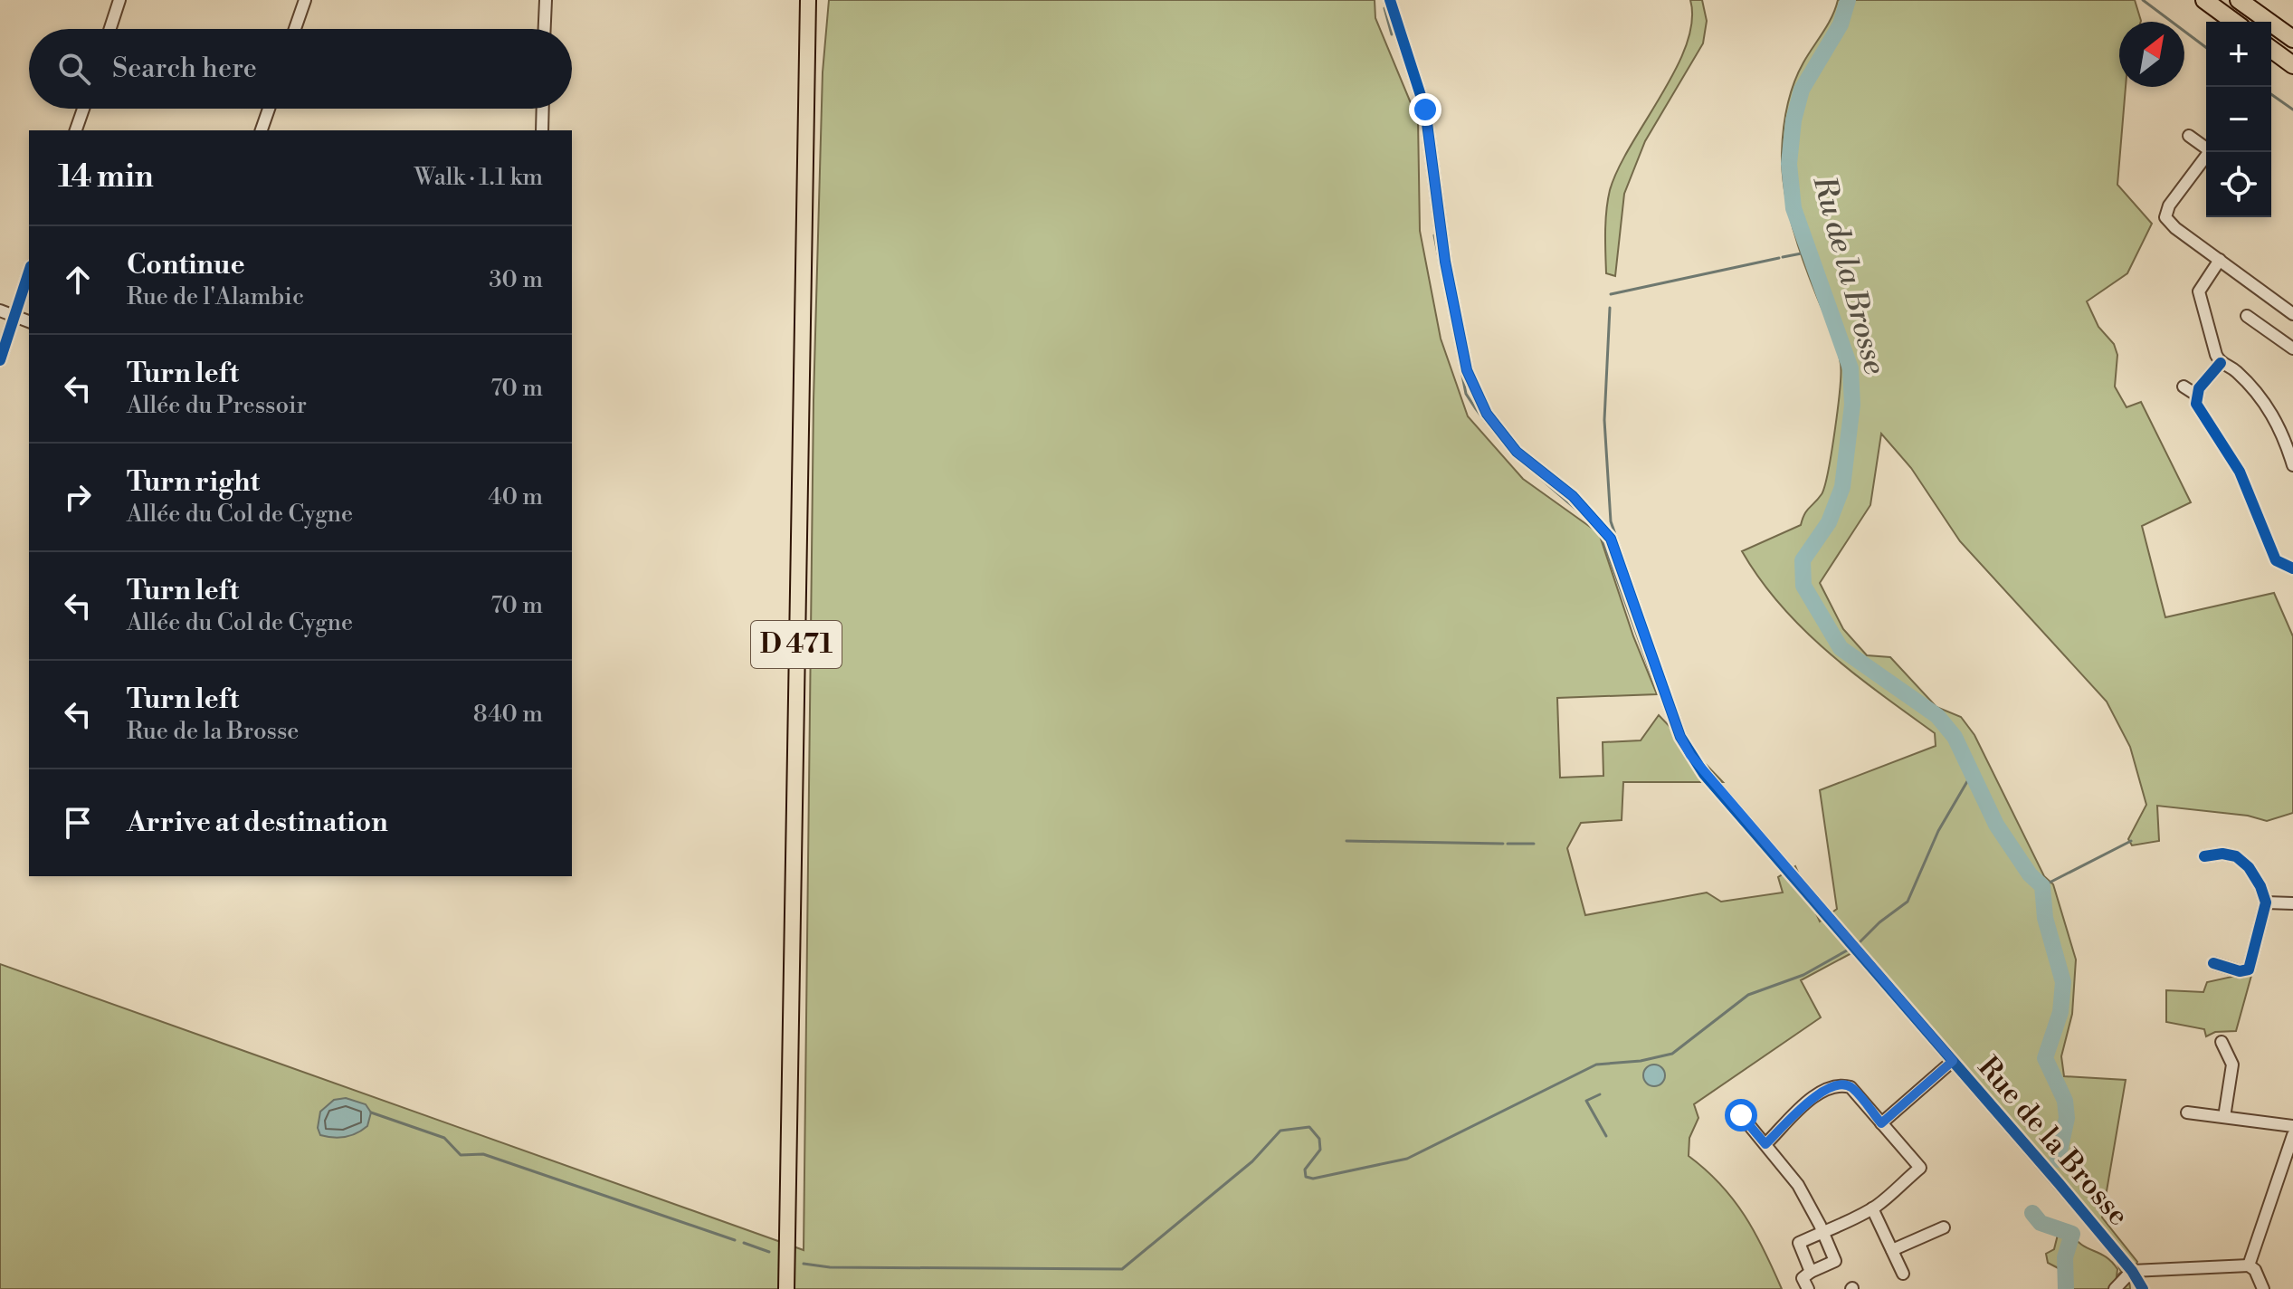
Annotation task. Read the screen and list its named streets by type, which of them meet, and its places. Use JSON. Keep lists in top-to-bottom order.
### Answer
{
  "streets": {
    "main road": ["D 471"],
    "street": ["Rue de la Brosse"]
  },
  "water": ["Ru de la Brosse"],
  "north": "top right",
  "page": {
    "map_buttons": ["+", "−"],
    "search": "Search here",
    "heading": ["14 min", "Walk · 1.1 km"],
    "list": [
      ["Continue", "Rue de l'Alambic", "30 m"],
      ["Turn left", "Allée du Pressoir", "70 m"],
      ["Turn right", "Allée du Col de Cygne", "40 m"],
      ["Turn left", "Allée du Col de Cygne", "70 m"],
      ["Turn left", "Rue de la Brosse", "840 m"],
      "Arrive at destination"
    ]
  }
}
